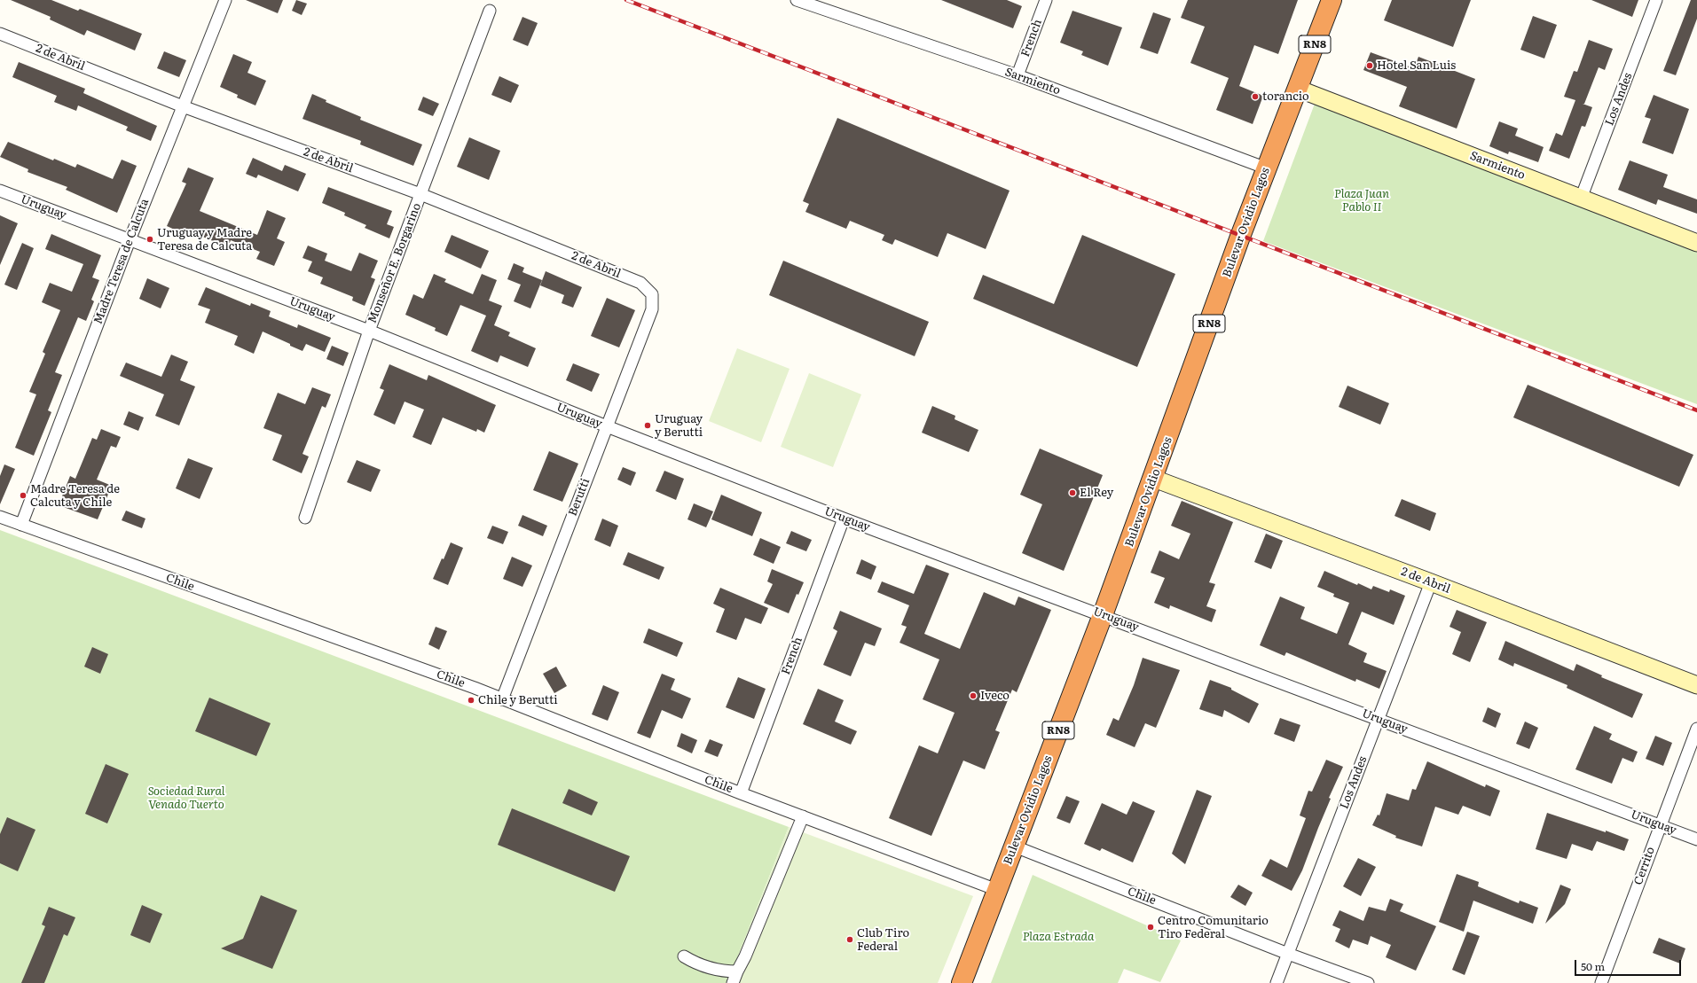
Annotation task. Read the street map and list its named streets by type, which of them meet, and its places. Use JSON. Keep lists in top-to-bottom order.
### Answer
{
  "streets": {
    "highway": ["RN8", "Bulevar Ovidio Lagos"],
    "main road": ["2 de Abril", "Sarmiento"],
    "street": [
      "French",
      "Los Andes",
      "Uruguay",
      "Madre Teresa de Calcuta",
      "Monseñor E. Borgarino",
      "Berutti",
      "Chile",
      "Cerrito"
    ]
  },
  "crossings": [
    ["French", "Sarmiento"],
    ["French", "Uruguay"],
    ["French", "Chile"],
    ["2 de Abril", "Los Andes"],
    ["2 de Abril", "Bulevar Ovidio Lagos"],
    ["2 de Abril", "Madre Teresa de Calcuta"],
    ["2 de Abril", "Monseñor E. Borgarino"],
    ["2 de Abril", "Berutti"],
    ["Sarmiento", "Los Andes"],
    ["Sarmiento", "Bulevar Ovidio Lagos"],
    ["Los Andes", "Uruguay"],
    ["Los Andes", "Chile"],
    ["Uruguay", "Bulevar Ovidio Lagos"],
    ["Uruguay", "Madre Teresa de Calcuta"],
    ["Uruguay", "Monseñor E. Borgarino"],
    ["Uruguay", "Berutti"],
    ["Uruguay", "Cerrito"],
    ["Bulevar Ovidio Lagos", "Chile"],
    ["Madre Teresa de Calcuta", "Chile"],
    ["Berutti", "Chile"]
  ],
  "parks": ["Plaza Juan Pablo II", "Sociedad Rural Venado Tuerto", "Plaza Estrada"],
  "places": [
    "Hotel San Luis",
    "torancio",
    "Uruguay y Madre Teresa de Calcuta",
    "Uruguay y Berutti",
    "El Rey",
    "Madre Teresa de Calcuta y Chile",
    "Iveco",
    "Chile y Berutti",
    "Centro Comunitario Tiro Federal",
    "Club Tiro Federal"
  ],
  "scale_bar": "50 m"
}
